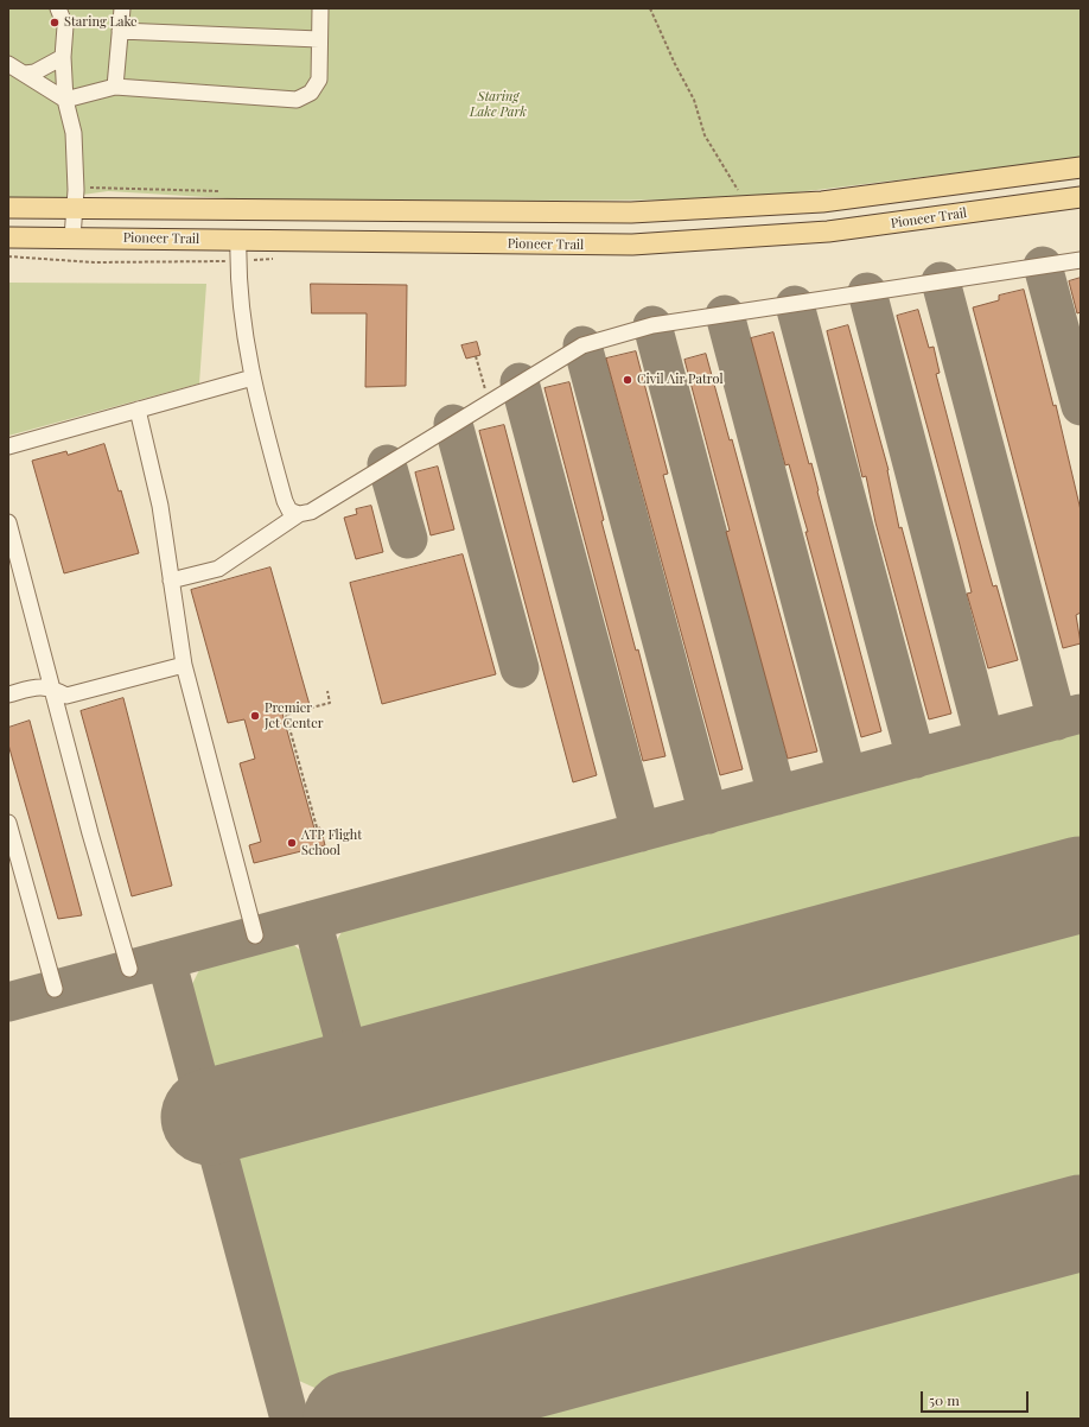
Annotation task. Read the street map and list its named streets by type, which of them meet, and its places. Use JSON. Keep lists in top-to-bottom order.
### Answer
{
  "streets": {
    "main road": ["Pioneer Trail"]
  },
  "parks": ["Staring Lake Park"],
  "places": [
    "Staring Lake",
    "Civil Air Patrol",
    "Premier Jet Center",
    "ATP Flight School"
  ],
  "scale_bar": "50 m"
}
